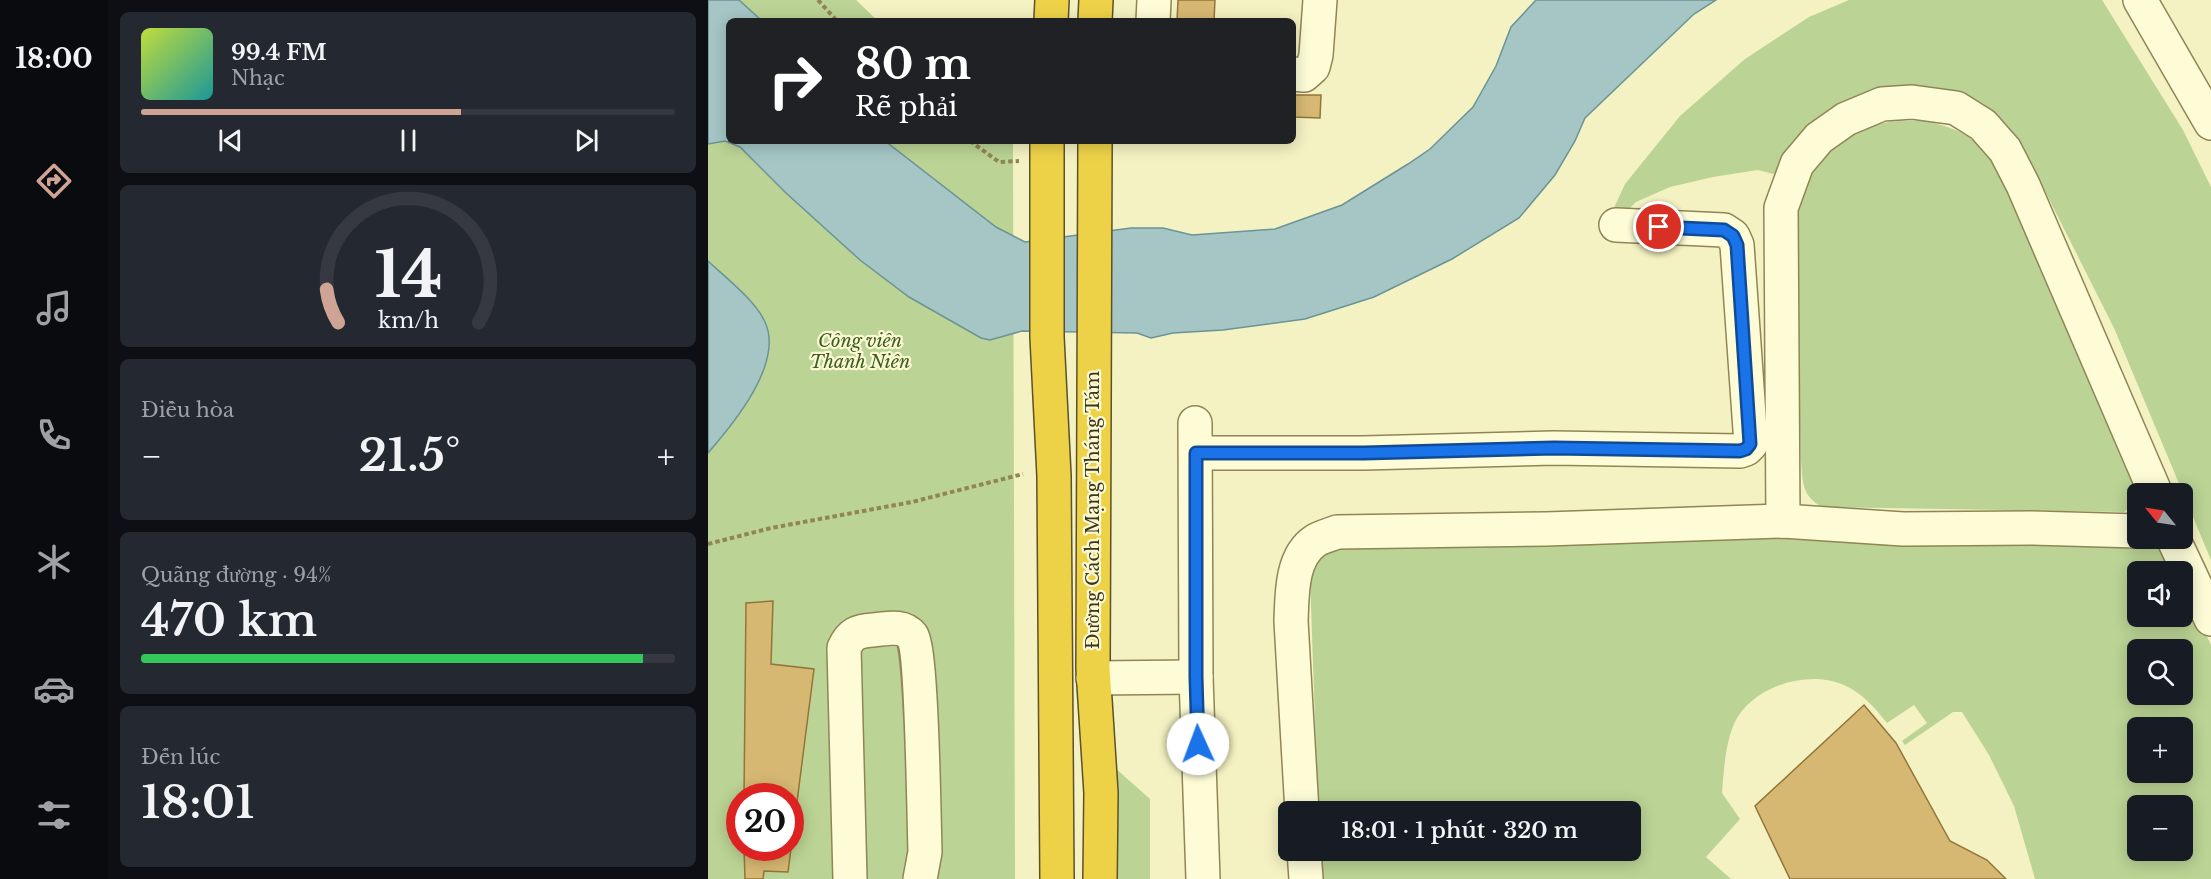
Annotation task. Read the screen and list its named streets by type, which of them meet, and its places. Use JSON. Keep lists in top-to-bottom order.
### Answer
{
  "streets": {
    "highway": ["Đường Cách Mạng Tháng Tám"]
  },
  "parks": ["Công viên Thanh Niên"],
  "north": "top left",
  "page": {
    "tabs": "18:00",
    "turn": ["80 m", "Rẽ phải"],
    "song": ["99.4 FM", "Nhạc"],
    "tile": [
      "Điều hòa",
      ["Quãng đường · 94%", "470 km"],
      ["Đến lúc", "18:01"]
    ],
    "heat": ["−", "21.5°", "+"],
    "map_buttons": ["+", "−"],
    "limit": "20",
    "trip": "18:01 · 1 phút · 320 m",
    "gauge": ["14", "km/h"]
  }
}
